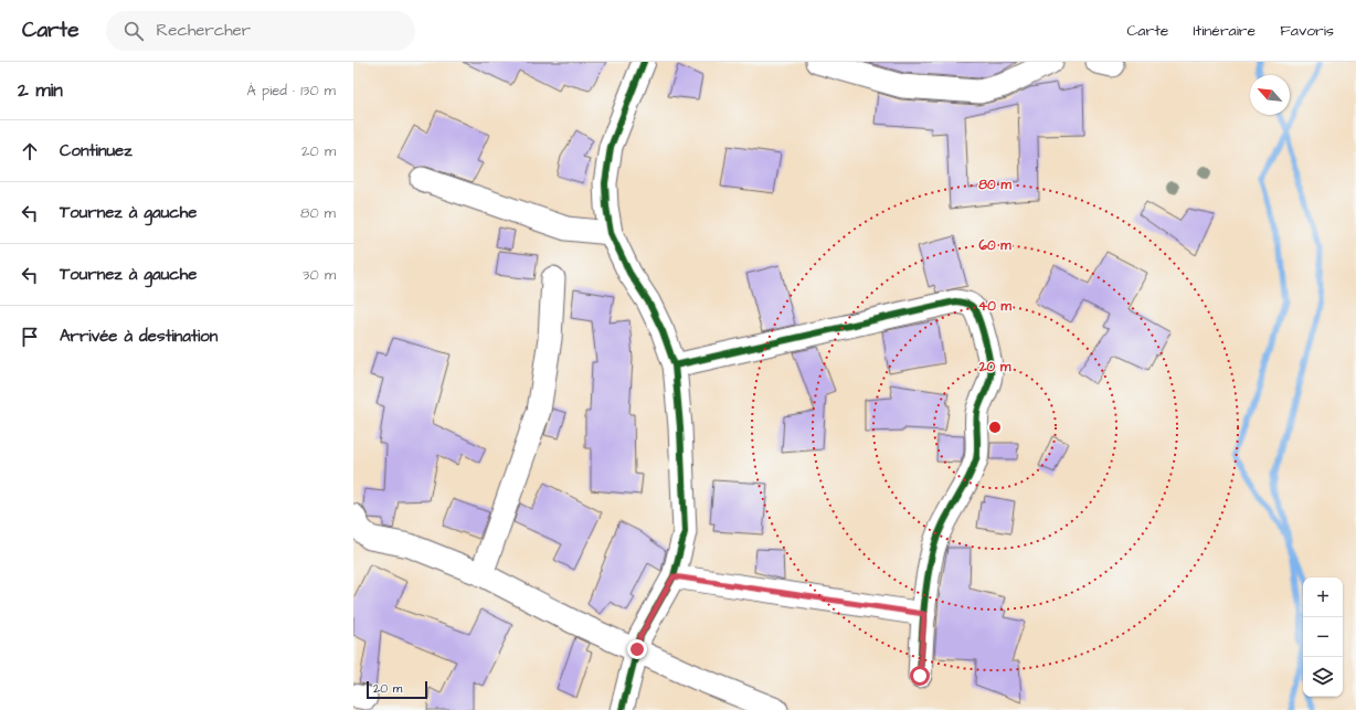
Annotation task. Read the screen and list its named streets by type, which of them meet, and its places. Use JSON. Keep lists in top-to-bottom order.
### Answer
{
  "scale_bar": "20 m",
  "north": "top left",
  "page": {
    "header": "Carte",
    "search": "Rechercher",
    "nav": ["Carte", "Itinéraire", "Favoris"],
    "heading": ["2 min", "À pied · 130 m"],
    "list": [
      ["Continuez", "20 m"],
      ["Tournez à gauche", "80 m"],
      ["Tournez à gauche", "30 m"],
      "Arrivée à destination"
    ],
    "map_buttons": ["+", "−"],
    "scale": "20 m"
  },
  "rings": [
    "80 m",
    "60 m",
    "40 m",
    "20 m"
  ]
}
